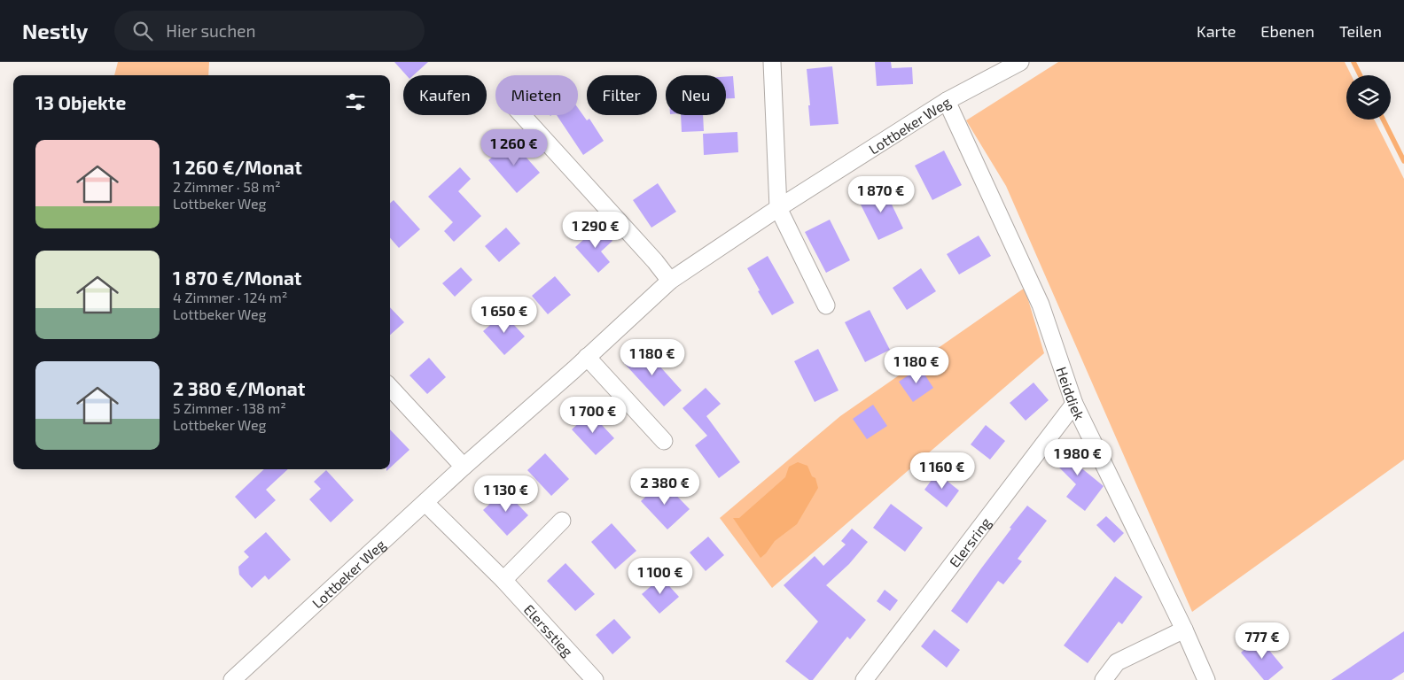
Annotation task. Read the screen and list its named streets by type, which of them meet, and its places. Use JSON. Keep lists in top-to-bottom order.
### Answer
{
  "streets": {
    "street": [
      "Lottbeker Weg",
      "Heiddiek",
      "Elersring",
      "Elersstieg"
    ]
  },
  "crossings": [
    ["Lottbeker Weg", "Heiddiek"],
    ["Lottbeker Weg", "Elersstieg"],
    ["Heiddiek", "Elersring"]
  ],
  "page": {
    "header": "Nestly",
    "search": "Hier suchen",
    "nav": ["Karte", "Ebenen", "Teilen"],
    "chip": [
      "Kaufen",
      "Mieten",
      "Filter",
      "Neu"
    ],
    "heading": "13 Objekte",
    "list": [
      {
        "name": "1 260 €/Monat",
        "note": "2 Zimmer · 58 m² · Lottbeker Weg"
      },
      {
        "name": "1 870 €/Monat",
        "note": "4 Zimmer · 124 m² · Lottbeker Weg"
      },
      {
        "name": "2 380 €/Monat",
        "note": "5 Zimmer · 138 m² · Lottbeker Weg"
      }
    ],
    "price": [
      "1 260 €",
      "1 870 €",
      "1 290 €",
      "1 650 €",
      "1 180 €",
      "1 180 €",
      "1 700 €",
      "1 980 €",
      "1 160 €",
      "2 380 €",
      "1 130 €",
      "1 100 €",
      "777 €"
    ]
  }
}
